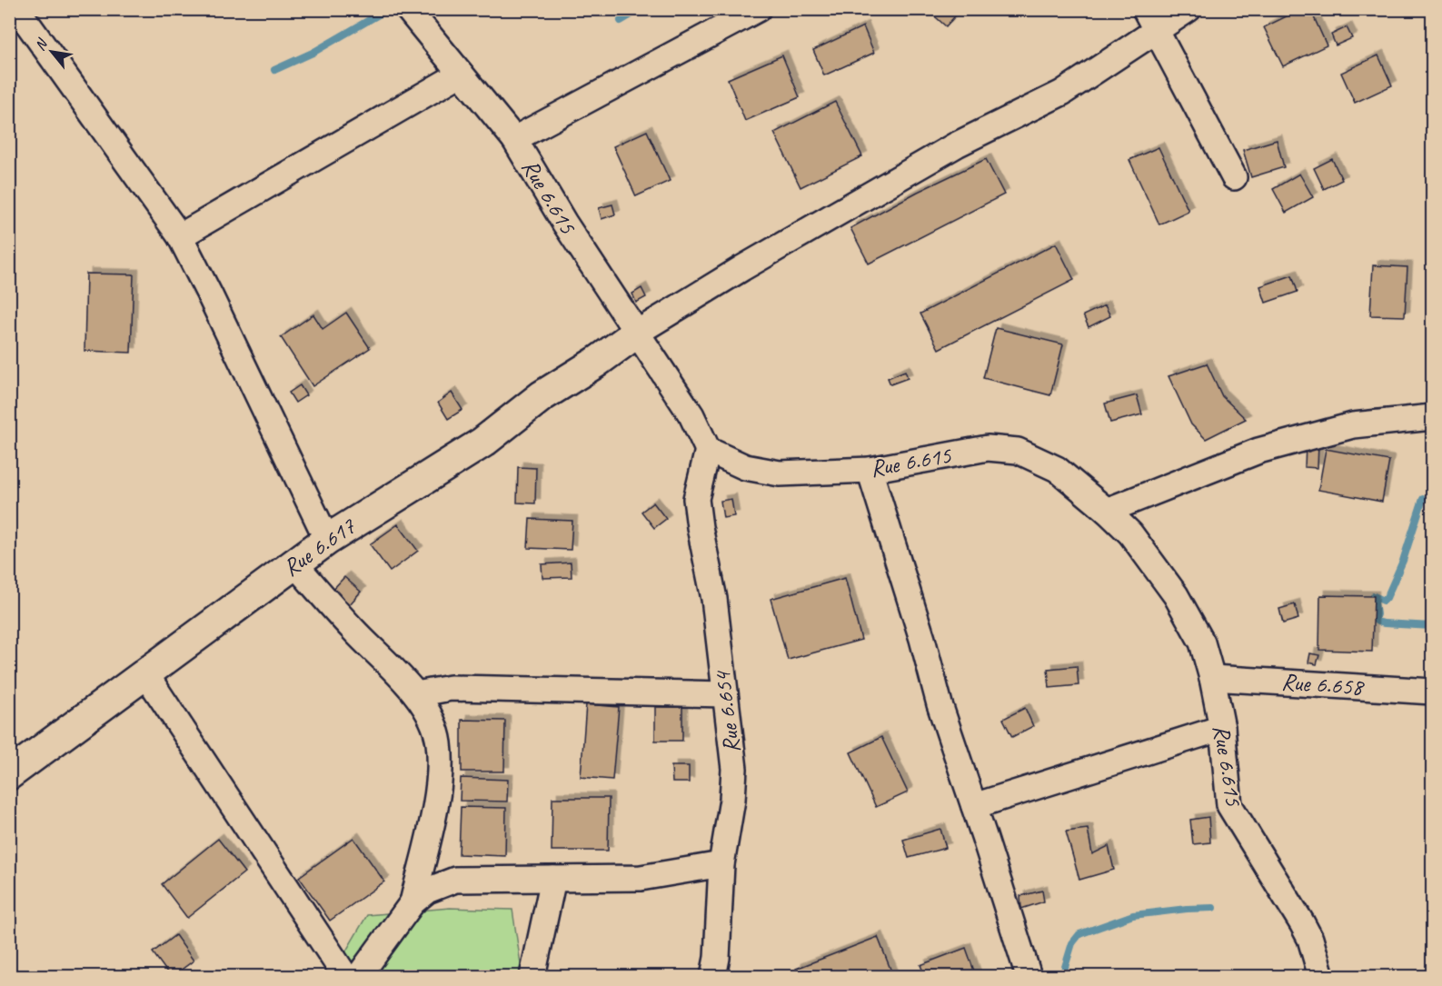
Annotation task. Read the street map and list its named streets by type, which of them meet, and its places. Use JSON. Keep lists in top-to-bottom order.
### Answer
{
  "streets": {
    "street": [
      "Rue 6.615",
      "Rue 6.617",
      "Rue 6.658",
      "Rue 6.654"
    ]
  },
  "crossings": [
    ["Rue 6.615", "Rue 6.617"],
    ["Rue 6.615", "Rue 6.658"],
    ["Rue 6.615", "Rue 6.654"]
  ],
  "north": "top left"
}
